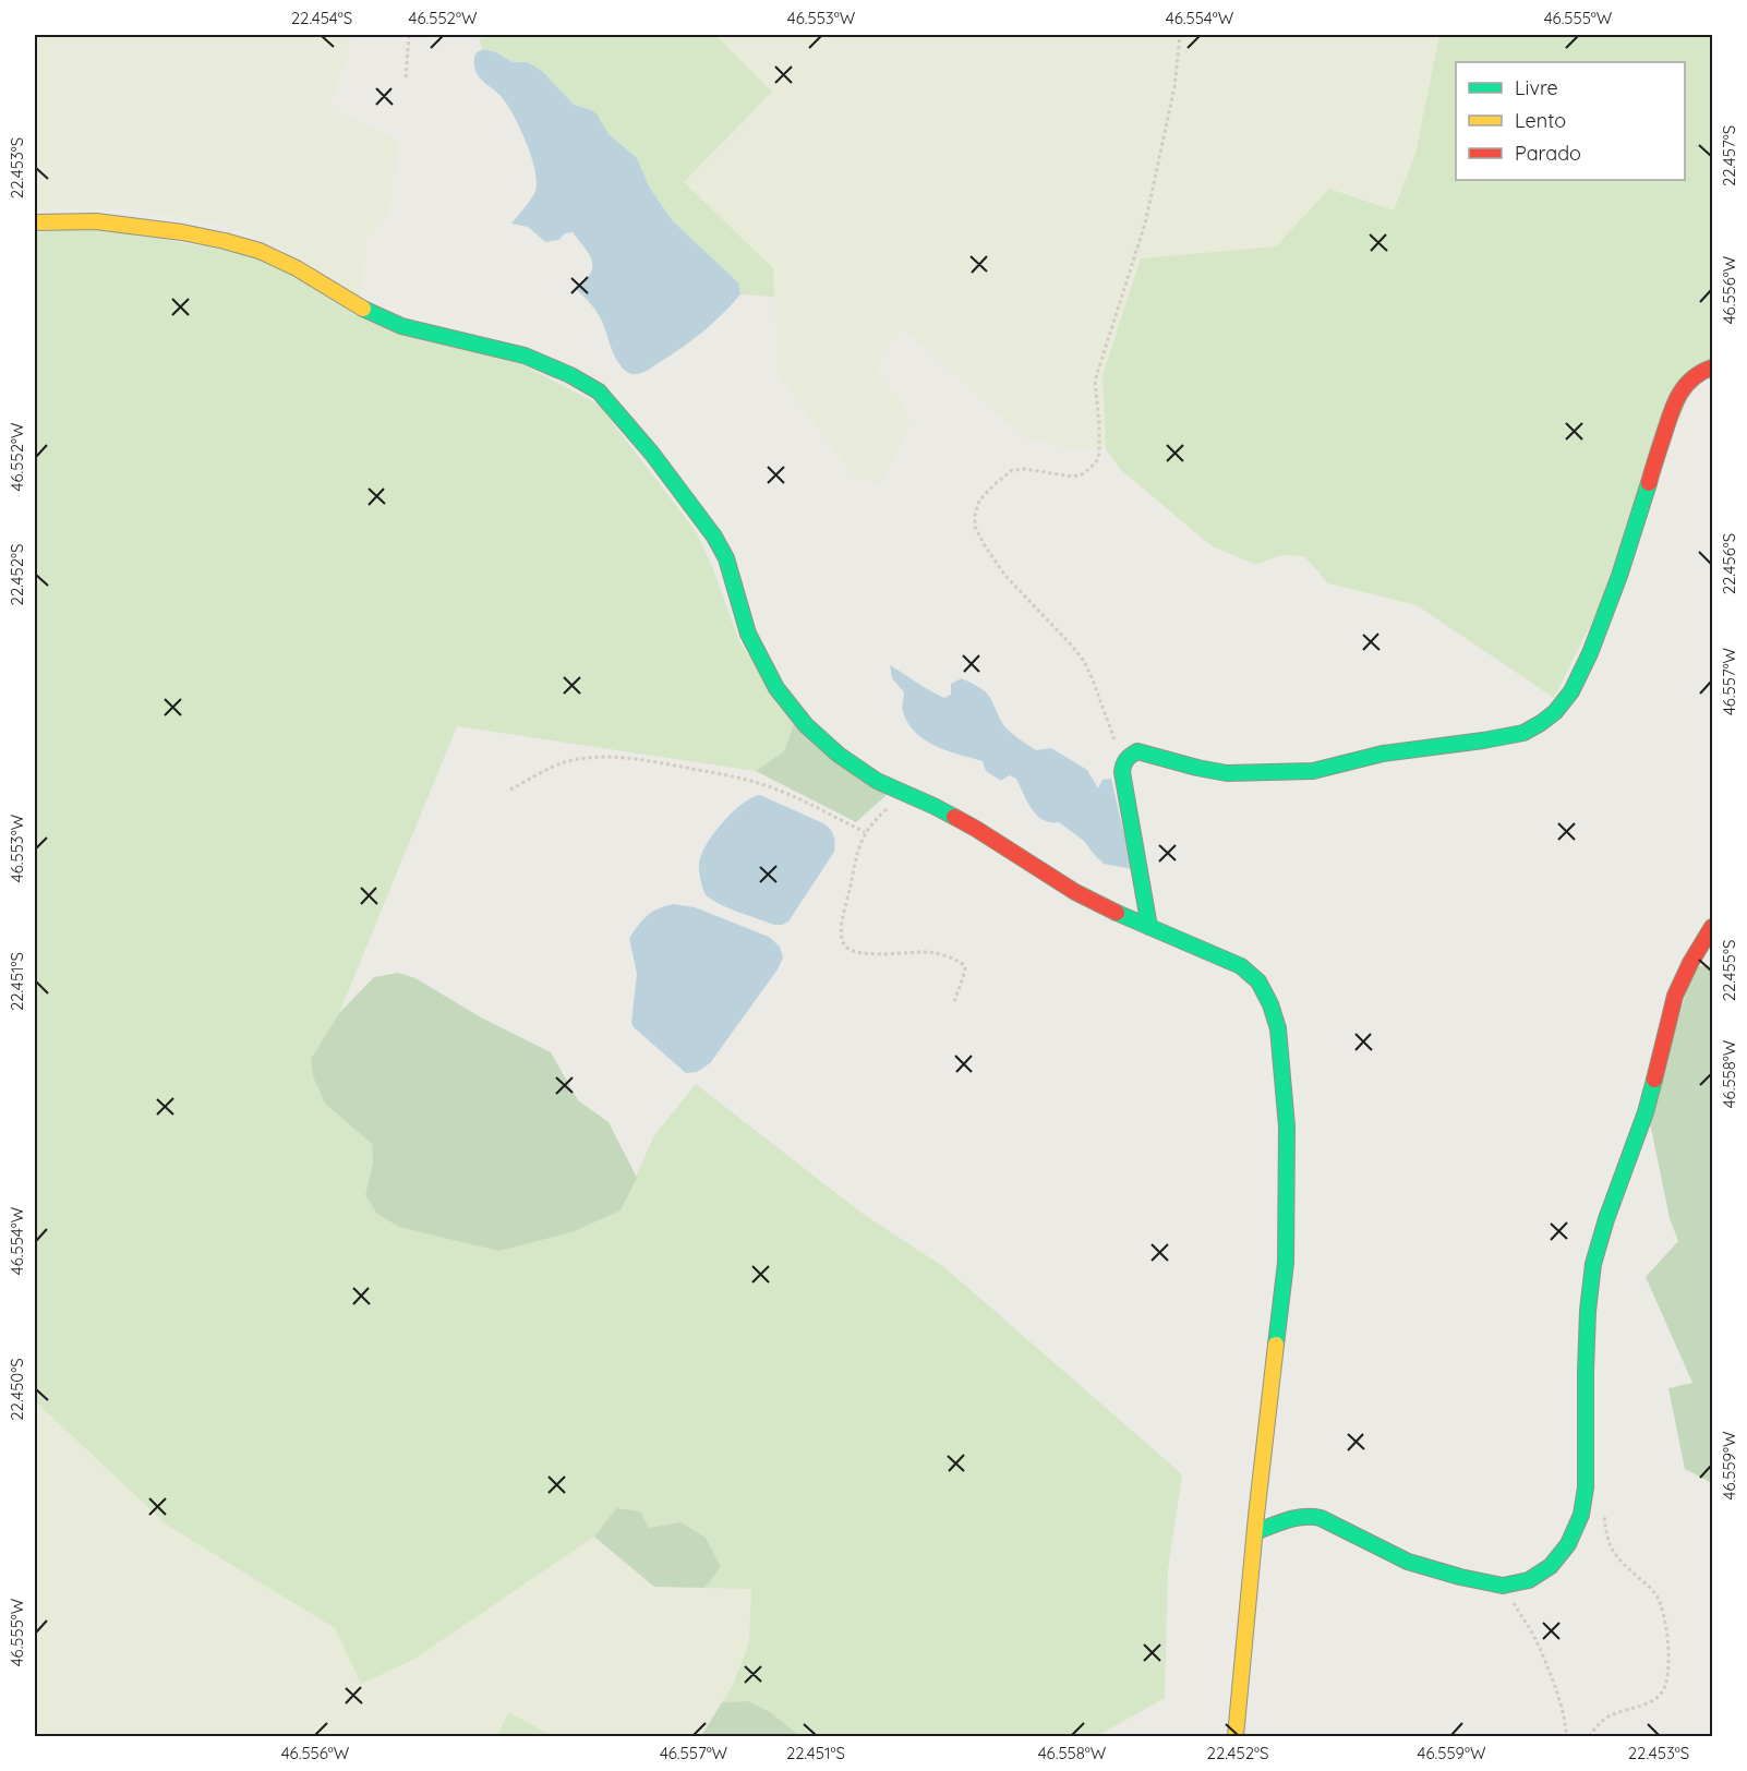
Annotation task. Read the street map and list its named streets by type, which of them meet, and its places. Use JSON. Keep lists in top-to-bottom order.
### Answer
{
  "legend": ["Livre", "Lento", "Parado"],
  "coordinates": [
    "22.454°S",
    "46.552°W",
    "46.553°W",
    "46.554°W",
    "46.555°W",
    "22.457°S",
    "22.453°S",
    "46.556°W",
    "22.456°S",
    "22.452°S",
    "46.557°W",
    "22.455°S",
    "22.451°S",
    "46.558°W",
    "22.450°S",
    "46.559°W"
  ]
}
